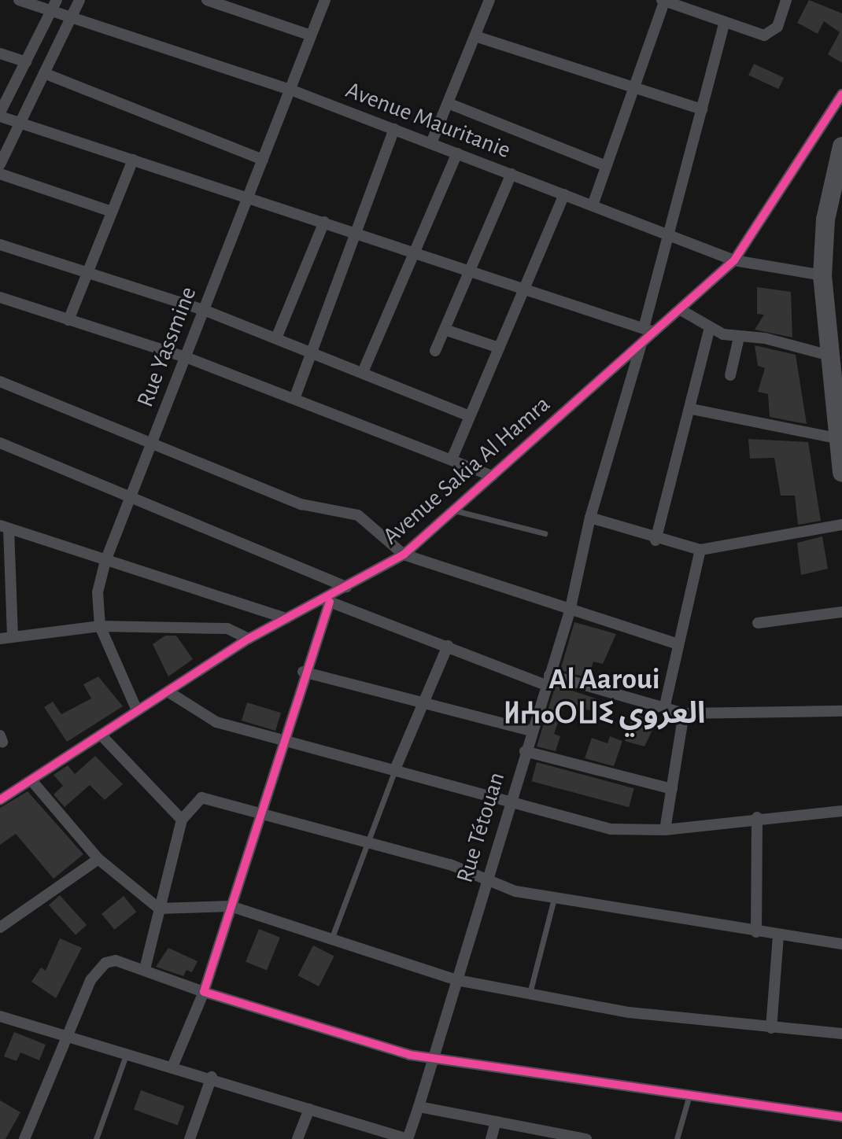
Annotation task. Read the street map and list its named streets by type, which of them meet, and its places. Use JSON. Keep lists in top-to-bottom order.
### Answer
{
  "streets": {
    "street": [
      "Avenue Mauritanie",
      "Rue Yassmine",
      "Avenue Sakia Al Hamra",
      "Rue Tétouan"
    ]
  },
  "crossings": [
    ["Avenue Mauritanie", "Rue Yassmine"],
    ["Avenue Mauritanie", "Avenue Sakia Al Hamra"],
    ["Rue Yassmine", "Avenue Sakia Al Hamra"]
  ],
  "districts": ["Al Aaroui ⵍⵄⴰⵔⵡⵉ العروي"]
}
